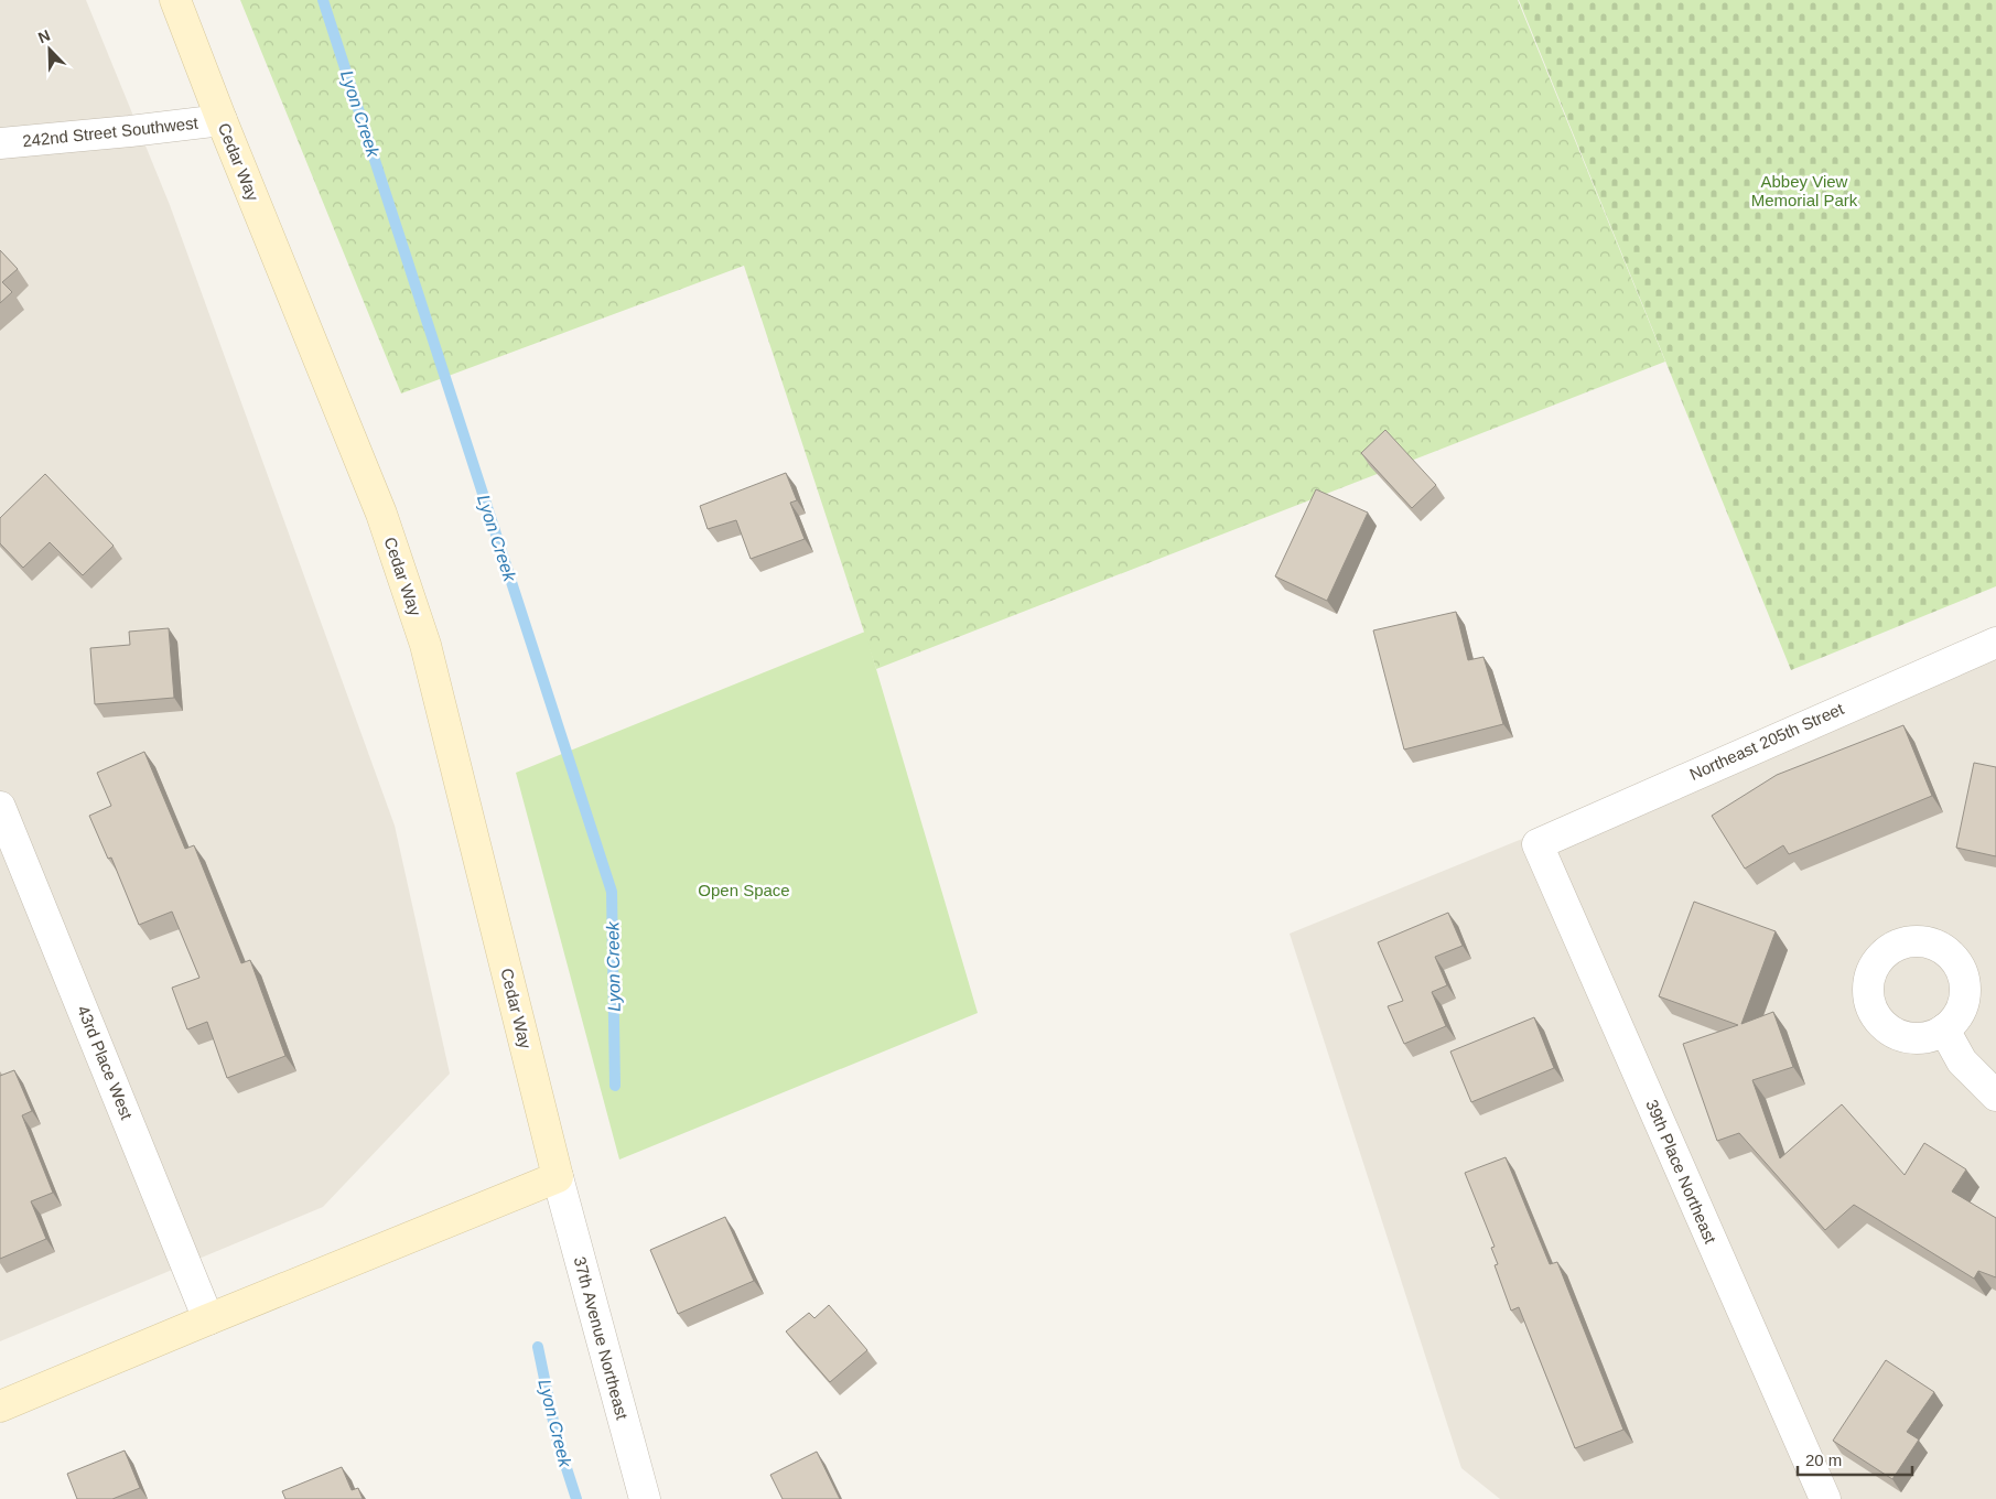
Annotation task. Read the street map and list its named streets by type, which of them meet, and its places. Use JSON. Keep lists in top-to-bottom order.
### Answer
{
  "streets": {
    "main road": ["Cedar Way"],
    "street": [
      "242nd Street Southwest",
      "Northeast 205th Street",
      "43rd Place West",
      "39th Place Northeast",
      "37th Avenue Northeast"
    ]
  },
  "crossings": [
    ["242nd Street Southwest", "Cedar Way"],
    ["Cedar Way", "37th Avenue Northeast"],
    ["Northeast 205th Street", "39th Place Northeast"]
  ],
  "water": ["Lyon Creek"],
  "parks": ["Abbey View Memorial Park", "Open Space"],
  "scale_bar": "20 m",
  "north": "top left"
}
